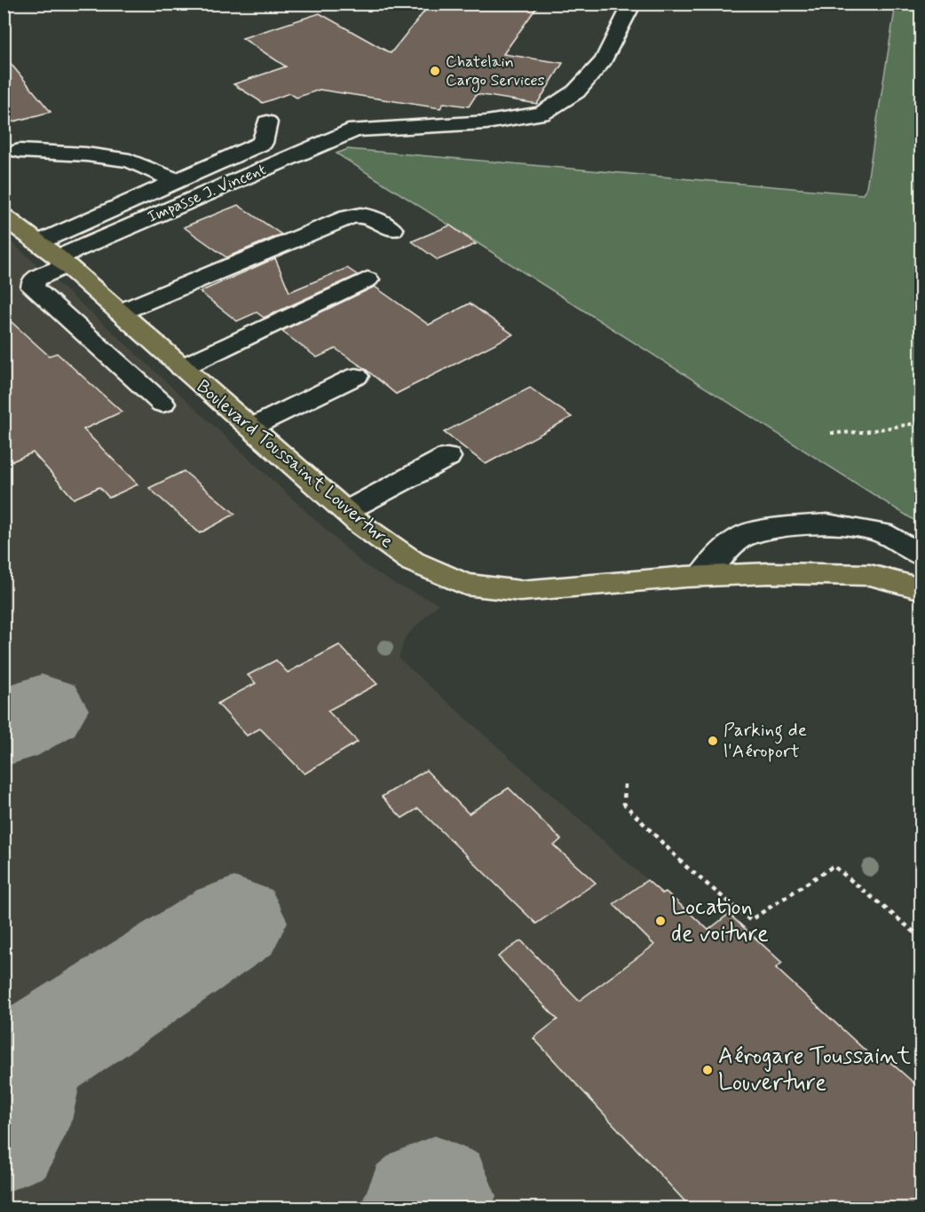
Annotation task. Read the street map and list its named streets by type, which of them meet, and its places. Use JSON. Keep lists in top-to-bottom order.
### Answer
{
  "streets": {
    "main road": ["Boulevard Toussaint Louverture"],
    "lane": ["Impasse J. Vincent"]
  },
  "crossings": [
    ["Impasse J. Vincent", "Boulevard Toussaint Louverture"]
  ],
  "places": [
    "Chatelain Cargo Services",
    "Parking de l'Aéroport",
    "Location de voiture",
    "Aérogare Toussaint Louverture"
  ]
}
